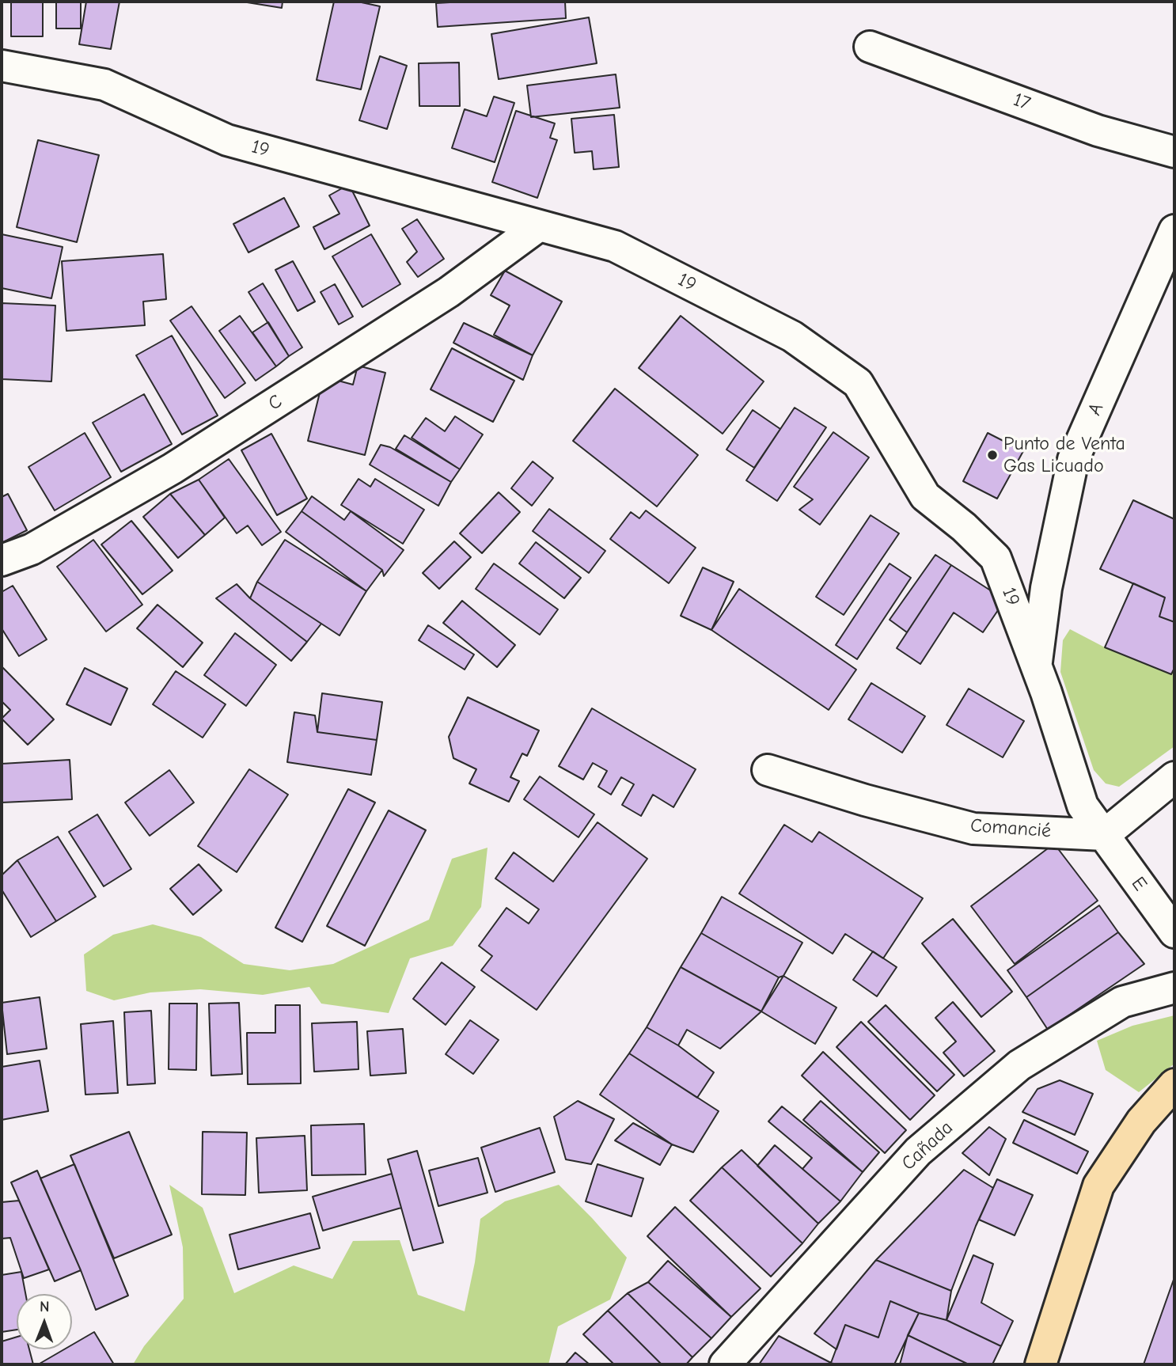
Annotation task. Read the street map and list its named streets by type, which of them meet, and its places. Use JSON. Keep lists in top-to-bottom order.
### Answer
{
  "streets": {
    "street": [
      "17",
      "19",
      "C",
      "A",
      "Comancié",
      "E",
      "Cañada"
    ]
  },
  "crossings": [
    ["19", "C"],
    ["19", "A"],
    ["19", "Comancié"],
    ["19", "E"],
    ["Comancié", "E"]
  ],
  "places": ["Punto de Venta Gas Licuado"],
  "north": "top"
}
